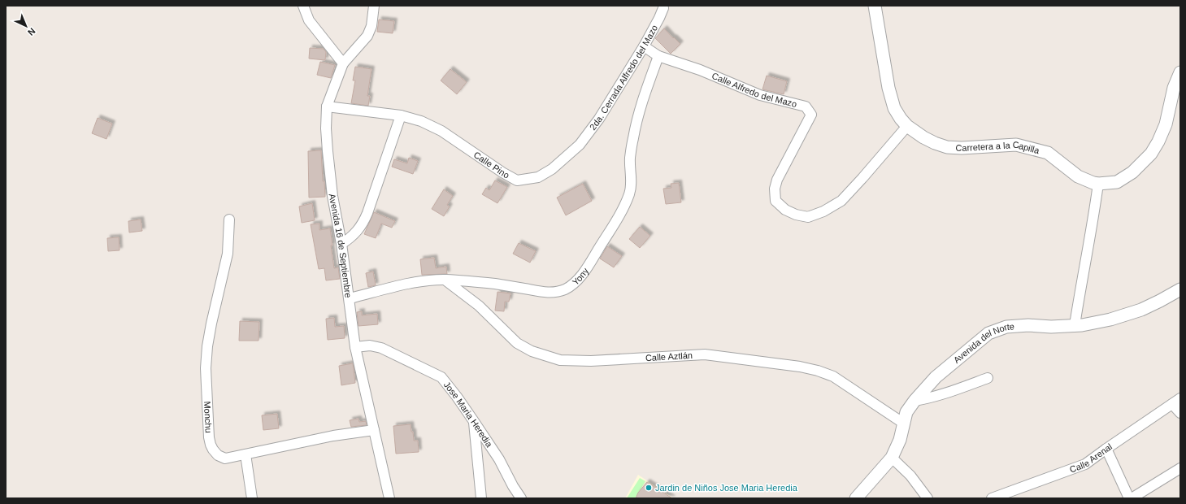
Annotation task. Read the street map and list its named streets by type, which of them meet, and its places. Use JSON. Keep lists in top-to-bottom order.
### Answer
{
  "streets": {
    "street": [
      "2da. Cerrada Alfredo del Mazo",
      "Calle Alfredo del Mazo",
      "Carretera a la Capilla",
      "Calle Pino",
      "Avenida 16 de Septiembre",
      "Yony",
      "Avenida del Norte",
      "Calle Aztlán",
      "Jose Maria Heredia",
      "Monchu",
      "Calle Arenal"
    ]
  },
  "crossings": [
    ["2da. Cerrada Alfredo del Mazo", "Calle Alfredo del Mazo"],
    ["2da. Cerrada Alfredo del Mazo", "Calle Pino"],
    ["Calle Alfredo del Mazo", "Carretera a la Capilla"],
    ["Calle Alfredo del Mazo", "Yony"],
    ["Calle Pino", "Avenida 16 de Septiembre"],
    ["Avenida 16 de Septiembre", "Yony"],
    ["Avenida 16 de Septiembre", "Jose Maria Heredia"],
    ["Avenida 16 de Septiembre", "Monchu"],
    ["Yony", "Calle Aztlán"],
    ["Avenida del Norte", "Calle Aztlán"]
  ],
  "places": ["Jardin de Niños Jose Maria Heredia"],
  "north": "bottom right"
}
